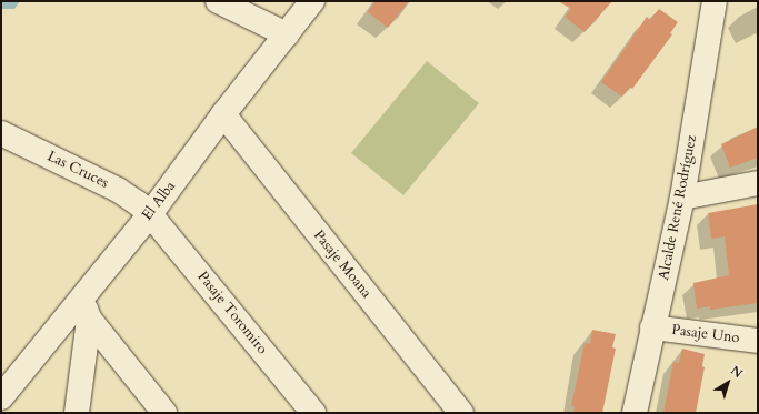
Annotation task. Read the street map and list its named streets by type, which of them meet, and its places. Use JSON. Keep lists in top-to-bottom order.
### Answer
{
  "streets": {
    "street": [
      "Las Cruces",
      "El Alba",
      "Alcalde René Rodríguez",
      "Pasaje Moana",
      "Pasaje Toromiro",
      "Pasaje Uno"
    ]
  },
  "crossings": [
    ["Las Cruces", "El Alba"],
    ["Las Cruces", "Pasaje Toromiro"],
    ["El Alba", "Pasaje Moana"],
    ["El Alba", "Pasaje Toromiro"],
    ["Alcalde René Rodríguez", "Pasaje Uno"]
  ],
  "north": "top right"
}
